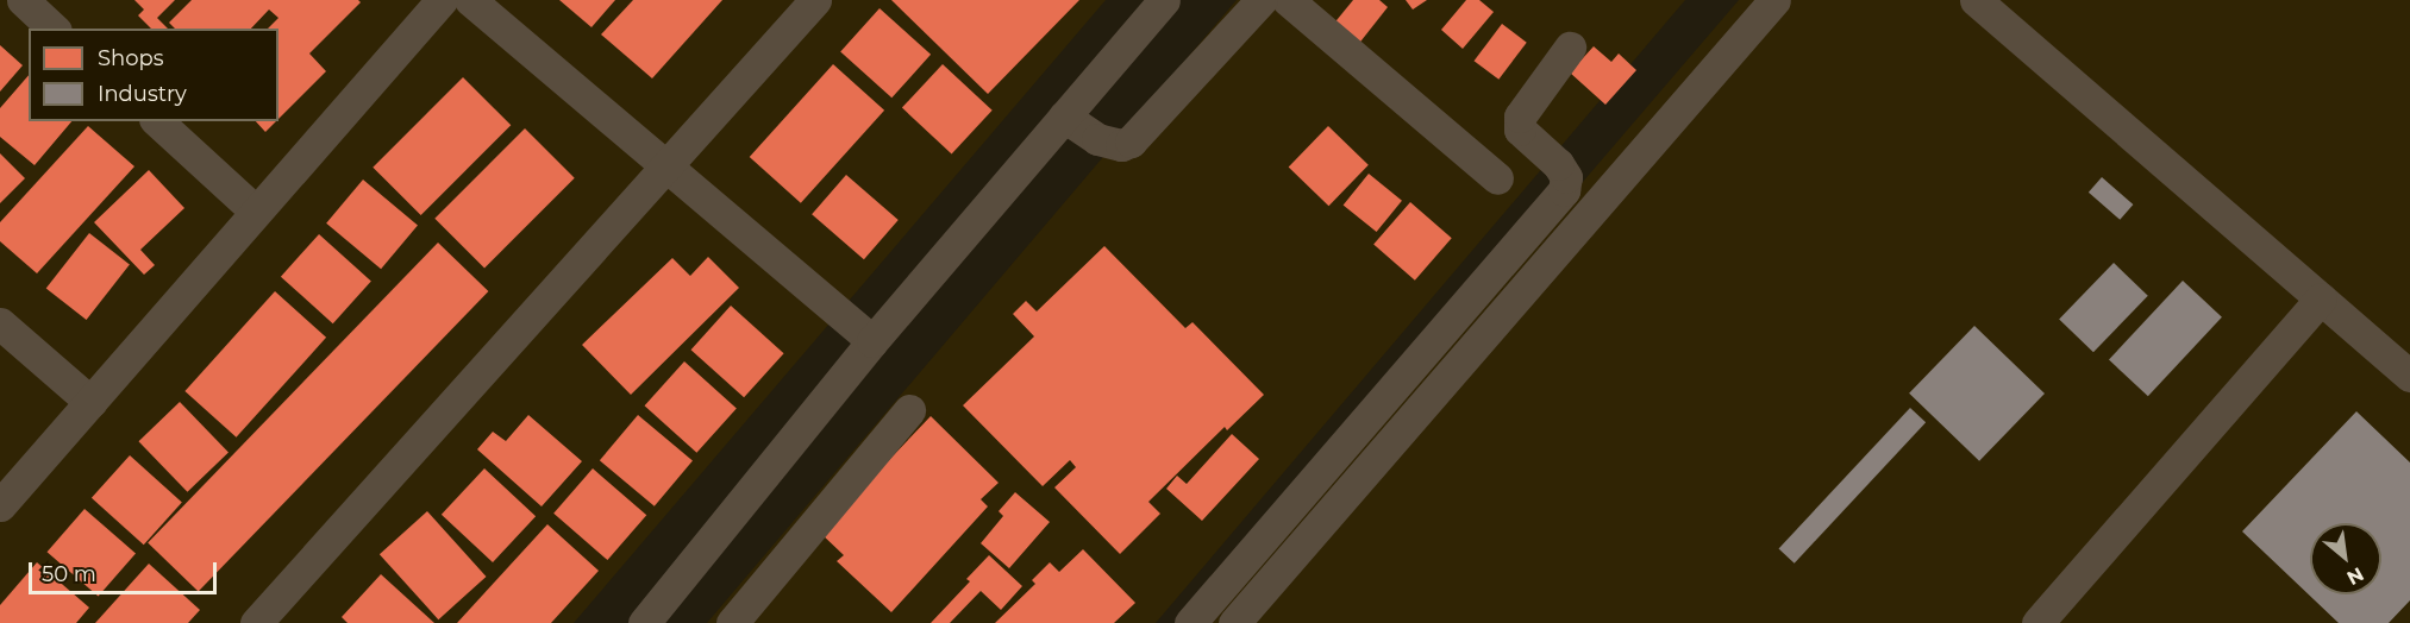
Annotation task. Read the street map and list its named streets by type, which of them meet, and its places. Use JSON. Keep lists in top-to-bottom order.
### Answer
{
  "legend": ["Shops", "Industry"],
  "scale_bar": "50 m",
  "north": "bottom right"
}
